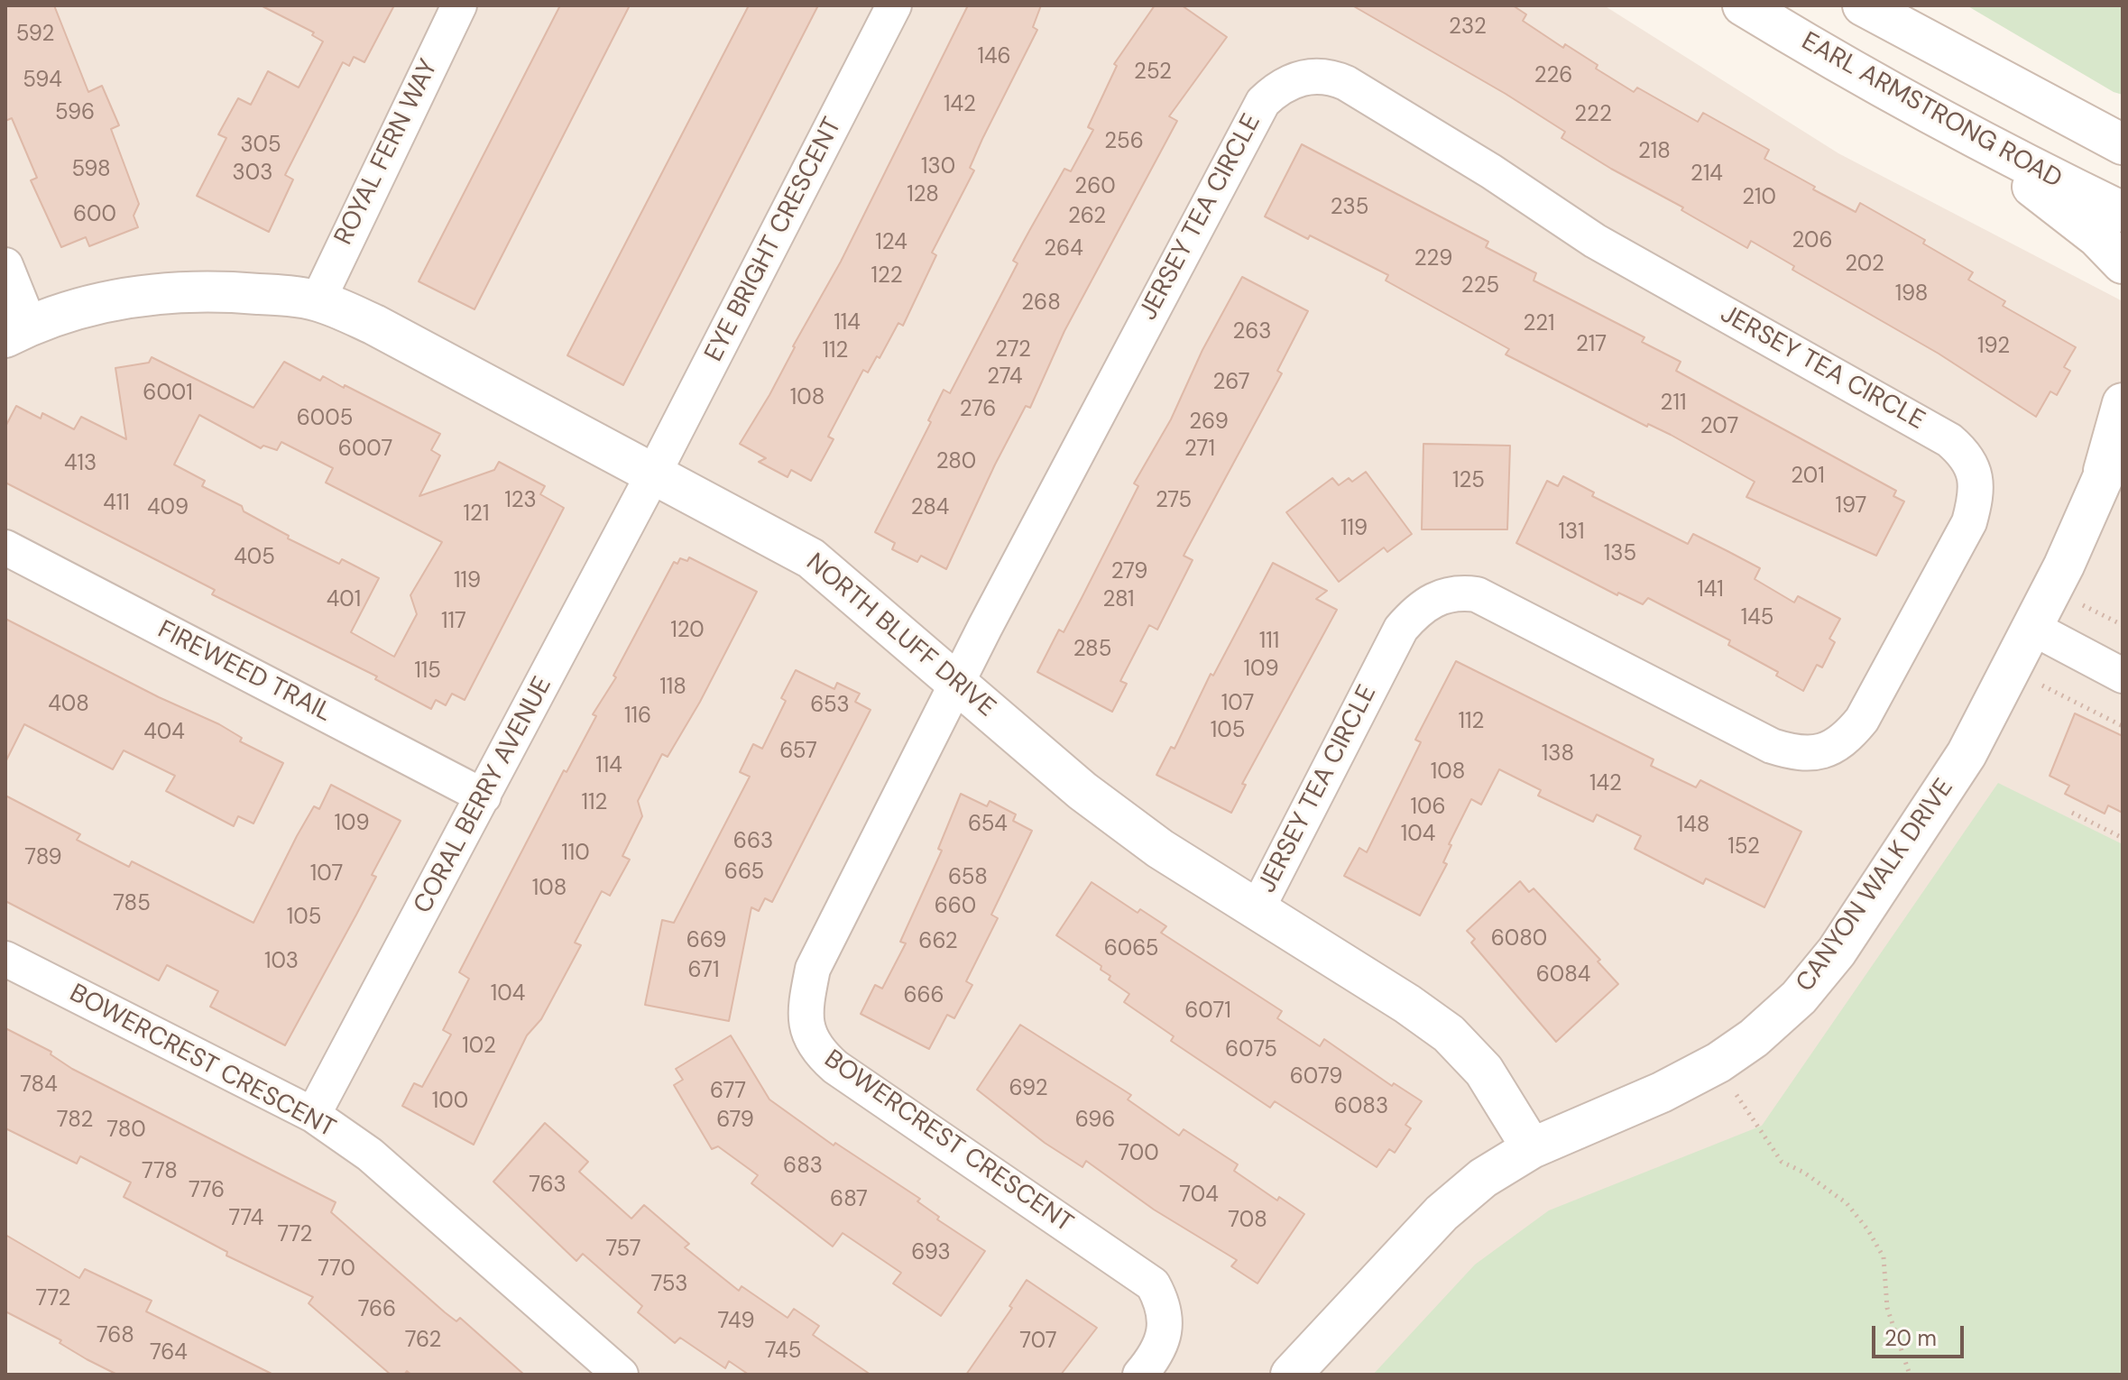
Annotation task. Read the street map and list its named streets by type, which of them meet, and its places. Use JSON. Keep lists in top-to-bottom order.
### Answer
{
  "streets": {
    "street": [
      "EARL ARMSTRONG ROAD",
      "ROYAL FERN WAY",
      "JERSEY TEA CIRCLE",
      "EYE BRIGHT CRESCENT",
      "NORTH BLUFF DRIVE",
      "FIREWEED TRAIL",
      "CORAL BERRY AVENUE",
      "CANYON WALK DRIVE",
      "BOWERCREST CRESCENT"
    ]
  },
  "crossings": [
    ["ROYAL FERN WAY", "NORTH BLUFF DRIVE"],
    ["JERSEY TEA CIRCLE", "NORTH BLUFF DRIVE"],
    ["JERSEY TEA CIRCLE", "BOWERCREST CRESCENT"],
    ["EYE BRIGHT CRESCENT", "NORTH BLUFF DRIVE"],
    ["EYE BRIGHT CRESCENT", "CORAL BERRY AVENUE"],
    ["NORTH BLUFF DRIVE", "CORAL BERRY AVENUE"],
    ["NORTH BLUFF DRIVE", "CANYON WALK DRIVE"],
    ["NORTH BLUFF DRIVE", "BOWERCREST CRESCENT"],
    ["FIREWEED TRAIL", "CORAL BERRY AVENUE"],
    ["CORAL BERRY AVENUE", "BOWERCREST CRESCENT"]
  ],
  "house_numbers": [
    "232",
    "592",
    "146",
    "252",
    "226",
    "594",
    "142",
    "596",
    "222",
    "256",
    "305",
    "218",
    "130",
    "598",
    "303",
    "214",
    "260",
    "128",
    "210",
    "235",
    "600",
    "262",
    "206",
    "124",
    "264",
    "229",
    "202",
    "122",
    "225",
    "198",
    "268",
    "114",
    "221",
    "263",
    "217",
    "192",
    "272",
    "112",
    "274",
    "267",
    "6001",
    "108",
    "211",
    "276",
    "6005",
    "269",
    "207",
    "6007",
    "271",
    "280",
    "413",
    "201",
    "125",
    "123",
    "275",
    "411",
    "197",
    "409",
    "284",
    "121",
    "119",
    "131",
    "135",
    "405",
    "279",
    "119",
    "141",
    "401",
    "281",
    "145",
    "117",
    "120",
    "111",
    "285",
    "109",
    "115",
    "118",
    "107",
    "408",
    "653",
    "116",
    "112",
    "105",
    "404",
    "657",
    "138",
    "114",
    "108",
    "142",
    "112",
    "106",
    "109",
    "654",
    "148",
    "104",
    "663",
    "152",
    "110",
    "789",
    "665",
    "107",
    "658",
    "108",
    "785",
    "660",
    "105",
    "6080",
    "669",
    "662",
    "6065",
    "103",
    "671",
    "6084",
    "104",
    "666",
    "6071",
    "102",
    "6075",
    "6079",
    "784",
    "692",
    "677",
    "100",
    "6083",
    "782",
    "679",
    "696",
    "780",
    "700",
    "683",
    "778",
    "763",
    "776",
    "704",
    "687",
    "774",
    "708",
    "772",
    "757",
    "693",
    "770",
    "753",
    "772",
    "766",
    "749",
    "768",
    "762",
    "707",
    "745",
    "764"
  ],
  "scale_bar": "20 m"
}
